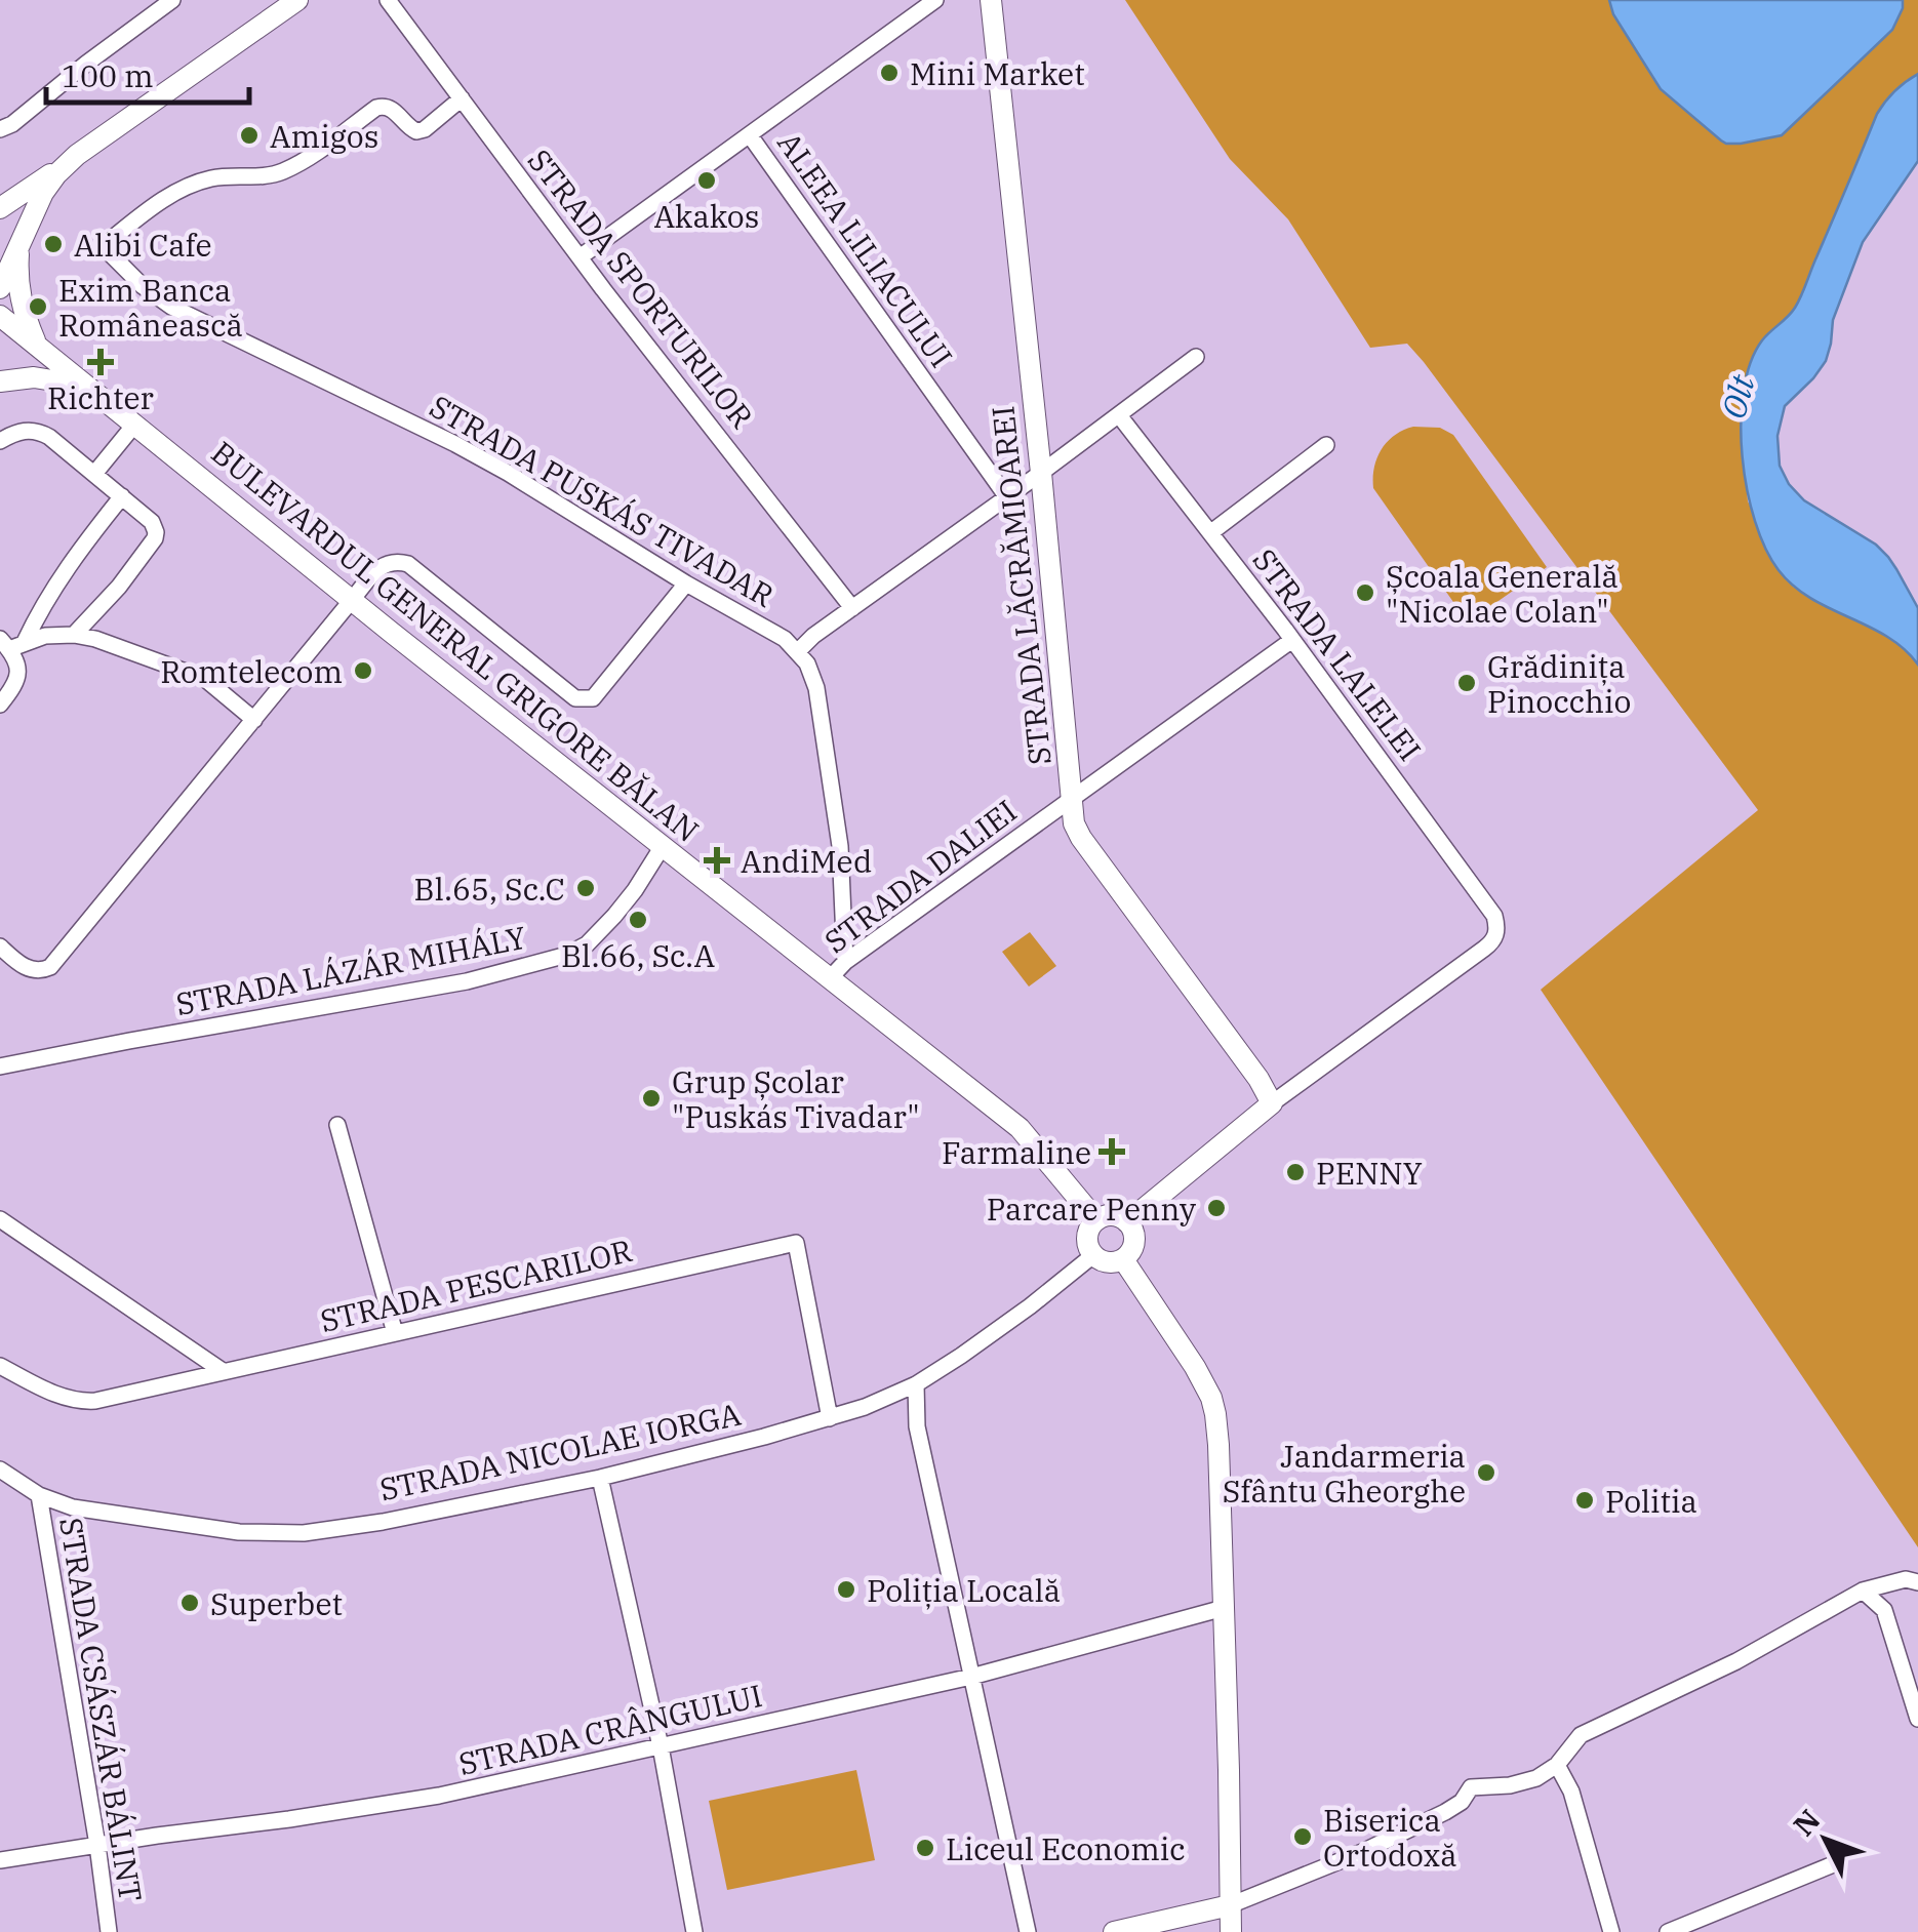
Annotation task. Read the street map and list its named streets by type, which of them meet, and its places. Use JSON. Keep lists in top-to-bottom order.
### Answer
{
  "streets": {
    "main road": ["STRADA LĂCRĂMIOAREI", "BULEVARDUL GENERAL GRIGORE BĂLAN"],
    "street": [
      "ALEEA LILIACULUI",
      "STRADA SPORTURILOR",
      "STRADA PUSKÁS TIVADAR",
      "STRADA LALELEI",
      "STRADA DALIEI",
      "STRADA LÁZÁR MIHÁLY",
      "STRADA PESCARILOR",
      "STRADA NICOLAE IORGA",
      "STRADA CSÁSZÁR BÁLINT",
      "STRADA CRÂNGULUI"
    ]
  },
  "crossings": [
    ["STRADA SPORTURILOR", "STRADA PUSKÁS TIVADAR"],
    ["STRADA LĂCRĂMIOAREI", "STRADA LALELEI"],
    ["STRADA LĂCRĂMIOAREI", "STRADA DALIEI"],
    ["BULEVARDUL GENERAL GRIGORE BĂLAN", "STRADA DALIEI"],
    ["BULEVARDUL GENERAL GRIGORE BĂLAN", "STRADA LÁZÁR MIHÁLY"],
    ["BULEVARDUL GENERAL GRIGORE BĂLAN", "STRADA NICOLAE IORGA"],
    ["STRADA LALELEI", "STRADA DALIEI"],
    ["STRADA PESCARILOR", "STRADA NICOLAE IORGA"],
    ["STRADA NICOLAE IORGA", "STRADA CSÁSZÁR BÁLINT"],
    ["STRADA CSÁSZÁR BÁLINT", "STRADA CRÂNGULUI"]
  ],
  "water": ["Olt"],
  "places": {
    "other": [
      "Mini Market",
      "Amigos",
      "Akakos",
      "Alibi Cafe",
      "Exim Banca Românească",
      "Școala Generală \"Nicolae Colan\"",
      "Romtelecom",
      "Grădinița Pinocchio",
      "Bl.65, Sc.C",
      "Bl.66, Sc.A",
      "Grup Școlar \"Puskás Tivadar\"",
      "PENNY",
      "Parcare Penny",
      "Jandarmeria Sfântu Gheorghe",
      "Politia",
      "Poliția Locală",
      "Superbet",
      "Biserica Ortodoxă",
      "Liceul Economic"
    ],
    "health": ["Richter", "AndiMed", "Farmaline"]
  },
  "scale_bar": "100 m",
  "north": "top left"
}
